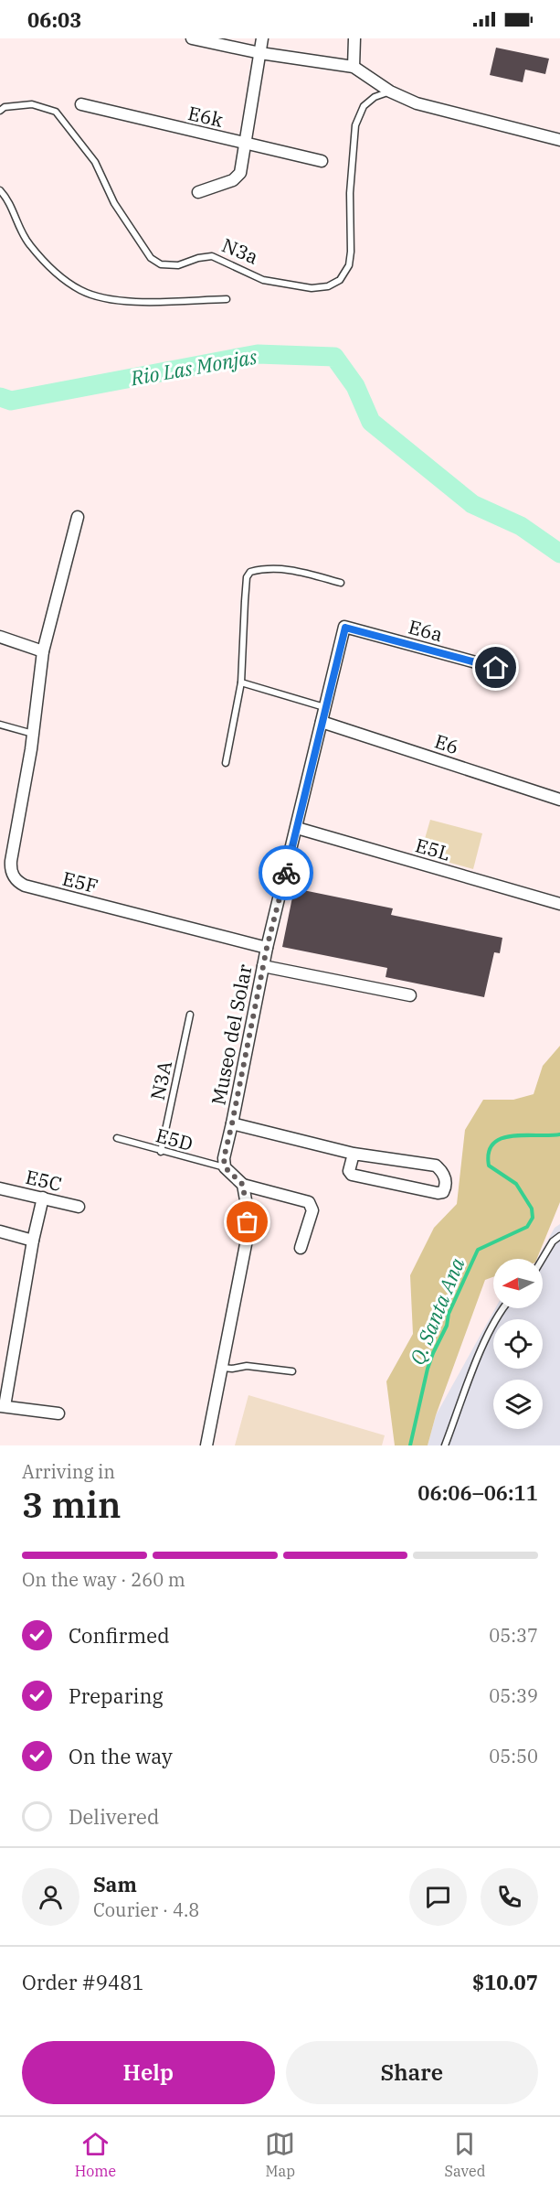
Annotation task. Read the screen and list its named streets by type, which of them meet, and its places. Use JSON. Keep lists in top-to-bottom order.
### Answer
{
  "streets": {
    "street": [
      "E6k",
      "E6a",
      "E6",
      "E5L",
      "E5F",
      "Museo del Solar",
      "E5C"
    ],
    "lane": ["N3a", "N3A", "E5D"]
  },
  "crossings": [
    ["E6a", "Museo del Solar"],
    ["E6", "Museo del Solar"],
    ["E5L", "Museo del Solar"],
    ["E5F", "Museo del Solar"],
    ["Museo del Solar", "E5D"],
    ["N3A", "E5D"]
  ],
  "water": ["Rio Las Monjas", "Q. Santa Ana"],
  "north": "left",
  "page": {
    "status": "06:03",
    "heading": ["3 min", "Arriving in", "06:06–06:11"],
    "panel": [
      "Sam",
      "Courier · 4.8",
      "Order #9481",
      "$10.07"
    ],
    "bar": "On the way · 260 m",
    "list": [
      ["Confirmed", "05:37"],
      ["Preparing", "05:39"],
      ["On the way", "05:50"],
      "Delivered"
    ],
    "buttons": ["Help", "Share"],
    "tabs": ["Home", "Map", "Saved"]
  }
}
